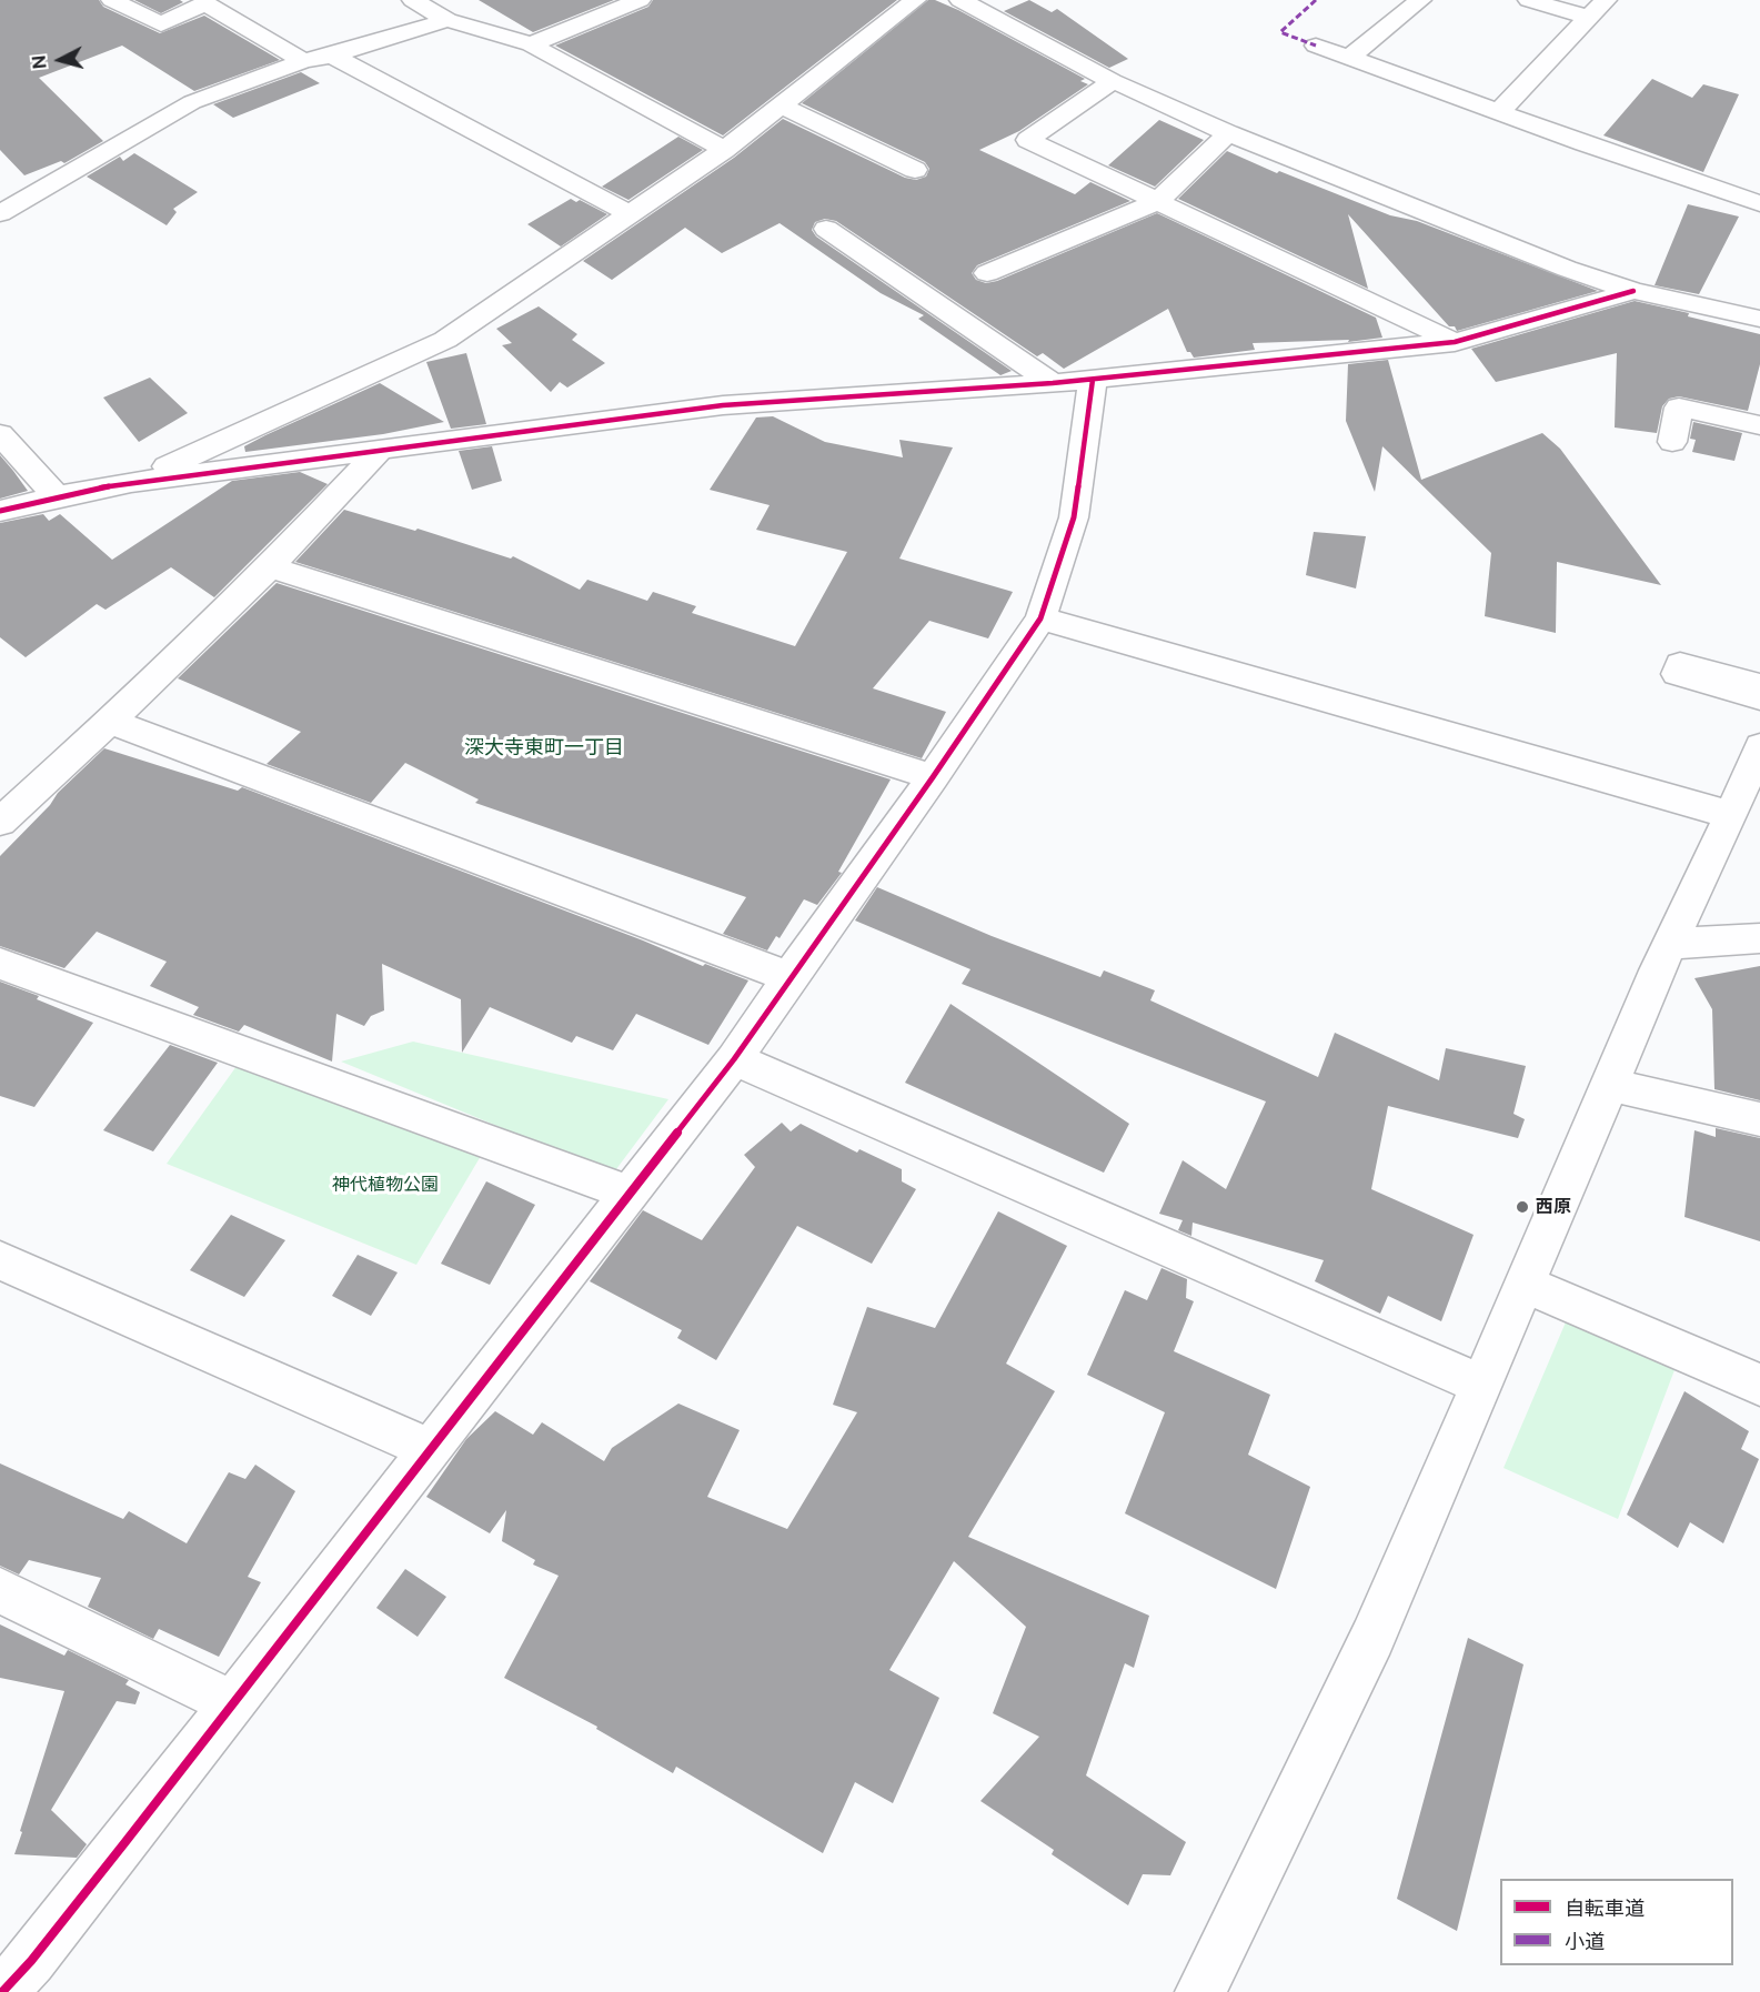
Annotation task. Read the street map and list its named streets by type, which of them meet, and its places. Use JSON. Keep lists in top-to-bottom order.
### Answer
{
  "districts": ["深大寺東町一丁目"],
  "parks": ["神代植物公園"],
  "places": ["西原"],
  "legend": ["自転車道", "小道"],
  "north": "left"
}
